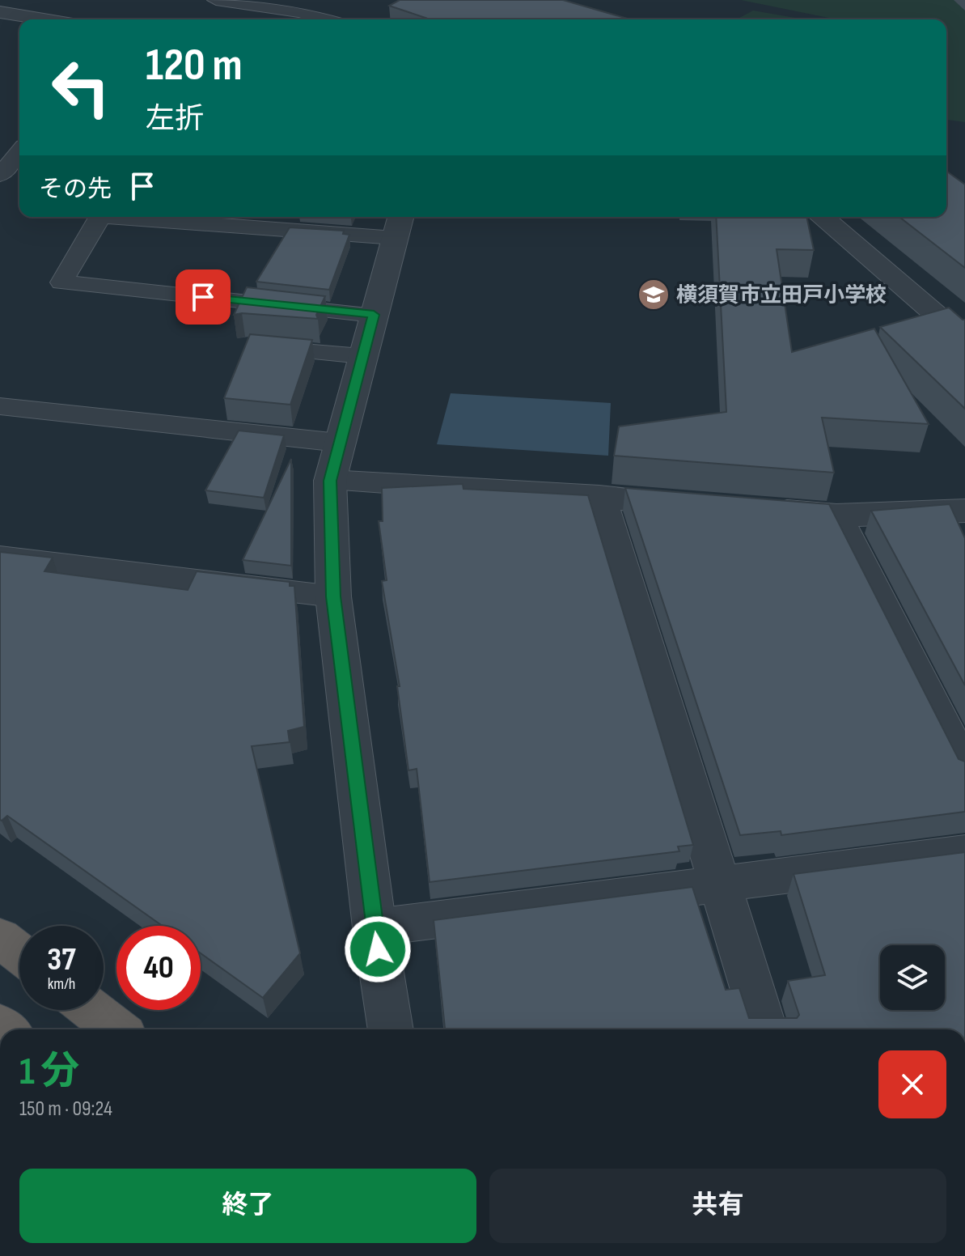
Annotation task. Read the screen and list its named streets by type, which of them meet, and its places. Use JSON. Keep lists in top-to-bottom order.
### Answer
{
  "places": {
    "school or university": ["横須賀市立田戸小学校"]
  },
  "page": {
    "turn": ["120 m", "左折"],
    "then": "その先",
    "speed": "37 km/h",
    "limit": "40",
    "heading": ["1 分", "150 m · 09:24"],
    "buttons": ["終了", "共有"]
  }
}
